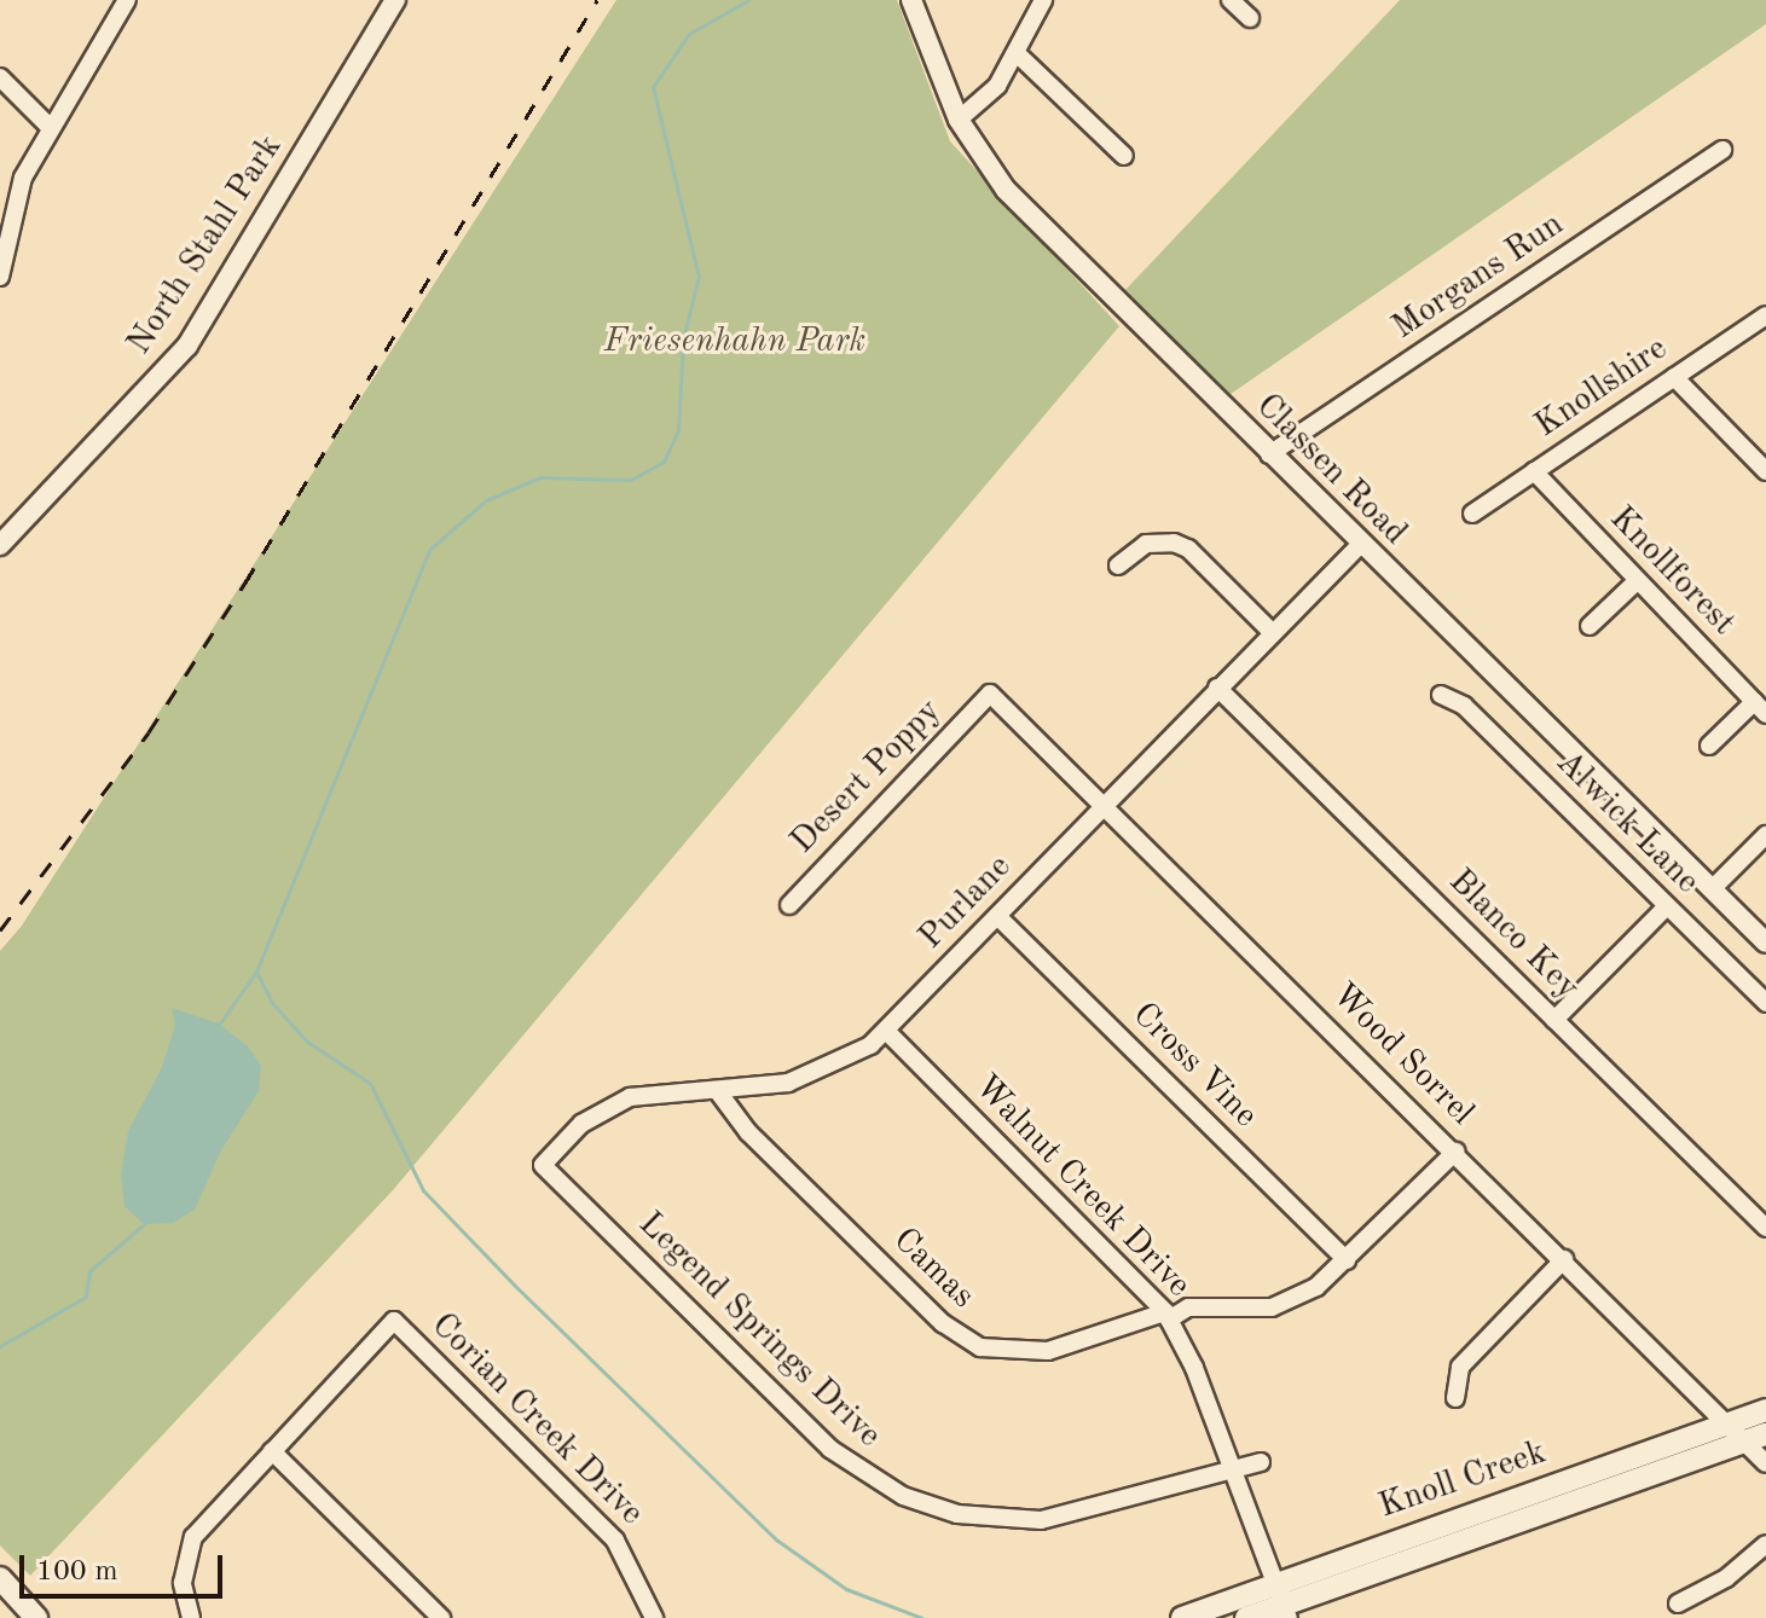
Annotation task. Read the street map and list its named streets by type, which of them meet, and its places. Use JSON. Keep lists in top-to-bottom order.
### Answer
{
  "streets": {
    "main road": ["Knoll Creek"],
    "street": [
      "North Stahl Park",
      "Morgans Run",
      "Knollshire",
      "Classen Road",
      "Knollforest",
      "Desert Poppy",
      "Alwick Lane",
      "Purlane",
      "Blanco Key",
      "Wood Sorrel",
      "Cross Vine",
      "Walnut Creek Drive",
      "Camas",
      "Legend Springs Drive",
      "Corian Creek Drive"
    ]
  },
  "crossings": [
    ["Morgans Run", "Classen Road"],
    ["Knollshire", "Knollforest"],
    ["Classen Road", "Purlane"],
    ["Desert Poppy", "Wood Sorrel"],
    ["Purlane", "Blanco Key"],
    ["Purlane", "Wood Sorrel"],
    ["Purlane", "Cross Vine"],
    ["Purlane", "Walnut Creek Drive"],
    ["Purlane", "Camas"],
    ["Purlane", "Legend Springs Drive"],
    ["Wood Sorrel", "Camas"],
    ["Wood Sorrel", "Knoll Creek"],
    ["Cross Vine", "Camas"],
    ["Walnut Creek Drive", "Camas"],
    ["Walnut Creek Drive", "Legend Springs Drive"],
    ["Walnut Creek Drive", "Knoll Creek"]
  ],
  "parks": ["Friesenhahn Park"],
  "scale_bar": "100 m"
}
